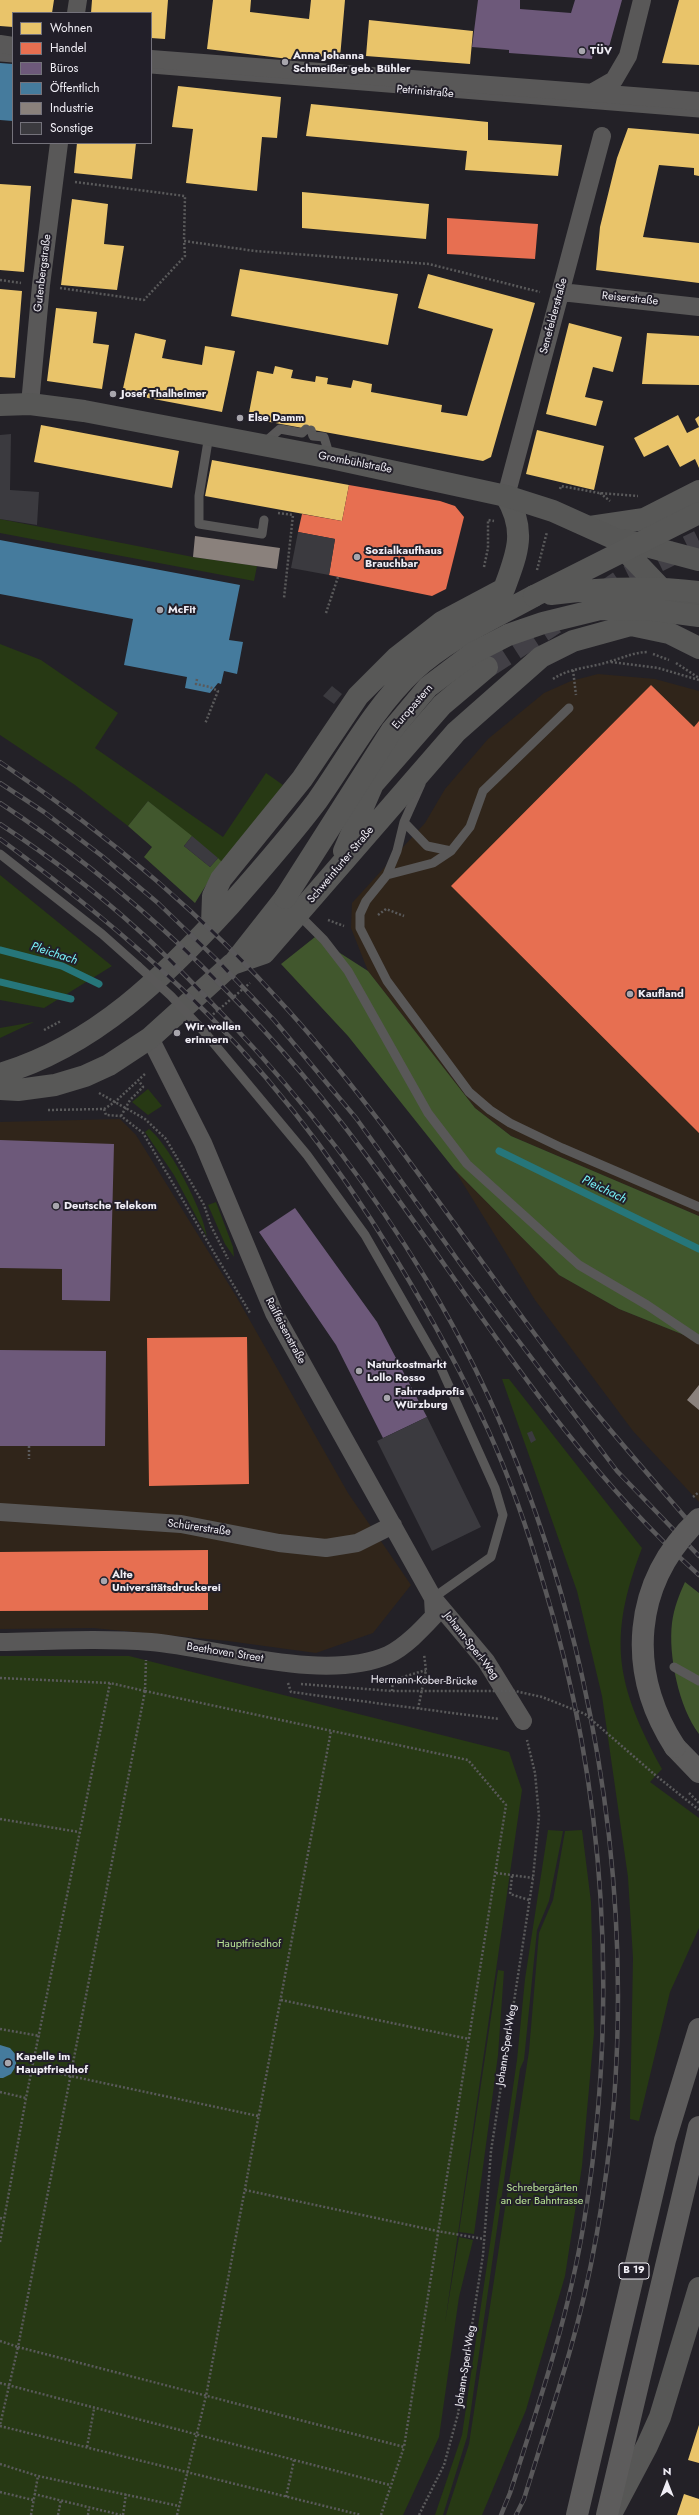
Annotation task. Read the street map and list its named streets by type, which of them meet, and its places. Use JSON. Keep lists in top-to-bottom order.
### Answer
{
  "streets": {
    "highway": ["B 19"],
    "main road": ["Grombühlstraße", "Europastern", "Schweinfurter Straße"],
    "street": [
      "Petrinistraße",
      "Gutenbergstraße",
      "Reiserstraße",
      "Senefelderstraße",
      "Raiffeisenstraße",
      "Schürerstraße",
      "Johann-Sperl-Weg",
      "Beethoven Street"
    ],
    "path": ["Hermann-Kober-Brücke"]
  },
  "crossings": [
    ["Gutenbergstraße", "Grombühlstraße"],
    ["Reiserstraße", "Senefelderstraße"],
    ["Senefelderstraße", "Grombühlstraße"],
    ["Grombühlstraße", "Europastern"],
    ["Europastern", "Schweinfurter Straße"],
    ["Schweinfurter Straße", "Raiffeisenstraße"],
    ["Raiffeisenstraße", "Schürerstraße"],
    ["Raiffeisenstraße", "Johann-Sperl-Weg"],
    ["Raiffeisenstraße", "Beethoven Street"]
  ],
  "water": ["Pleichach"],
  "parks": ["Hauptfriedhof", "Schrebergärten an der Bahntrasse"],
  "places": [
    "TÜV",
    "Anna Johanna Schmeißer geb. Bühler",
    "Josef Thalheimer",
    "Else Damm",
    "Sozialkaufhaus Brauchbar",
    "McFit",
    "Kaufland",
    "Wir wollen erinnern",
    "Deutsche Telekom",
    "Naturkostmarkt Lollo Rosso",
    "Fahrradprofis Würzburg",
    "Alte Universitätsdruckerei",
    "Kapelle im Hauptfriedhof"
  ],
  "legend": [
    "Wohnen",
    "Handel",
    "Büros",
    "Öffentlich",
    "Industrie",
    "Sonstige"
  ],
  "north": "top"
}
